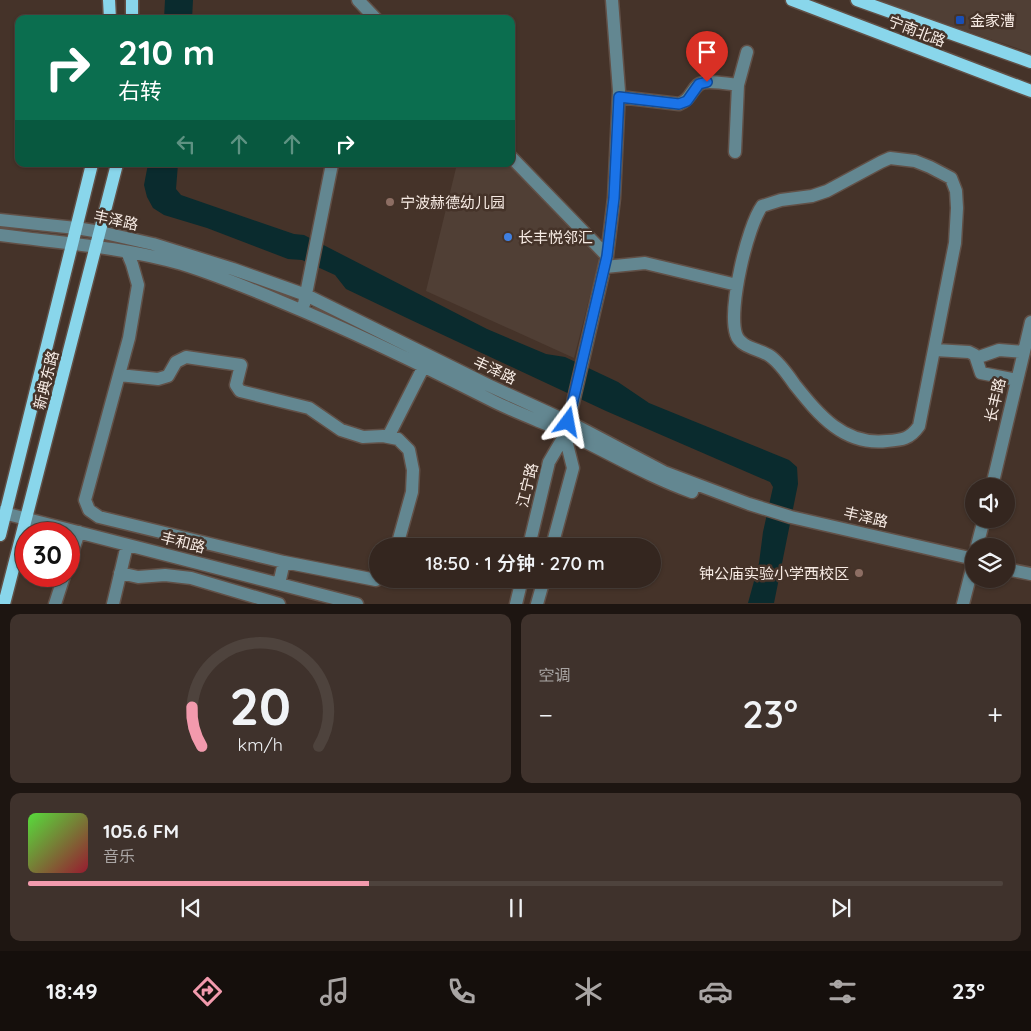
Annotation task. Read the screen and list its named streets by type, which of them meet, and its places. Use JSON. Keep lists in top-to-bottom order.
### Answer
{
  "streets": {
    "main road": ["宁南北路", "新典东路"],
    "street": [
      "丰泽路",
      "长丰路",
      "江宁路",
      "丰和路"
    ]
  },
  "crossings": [
    ["丰泽路", "新典东路"],
    ["丰泽路", "江宁路"],
    ["新典东路", "丰和路"]
  ],
  "places": {
    "transit": ["金家漕"],
    "other": ["宁波赫德幼儿园", "长丰悦邻汇", "钟公庙实验小学西校区"]
  },
  "page": {
    "turn": ["210 m", "右转"],
    "limit": "30",
    "trip": "18:50 · 1 分钟 · 270 m",
    "tile": "空调",
    "heat": ["−", "23°", "+"],
    "song": ["105.6 FM", "音乐"],
    "tabs": ["18:49", "23°"],
    "gauge": ["20", "km/h"]
  }
}
